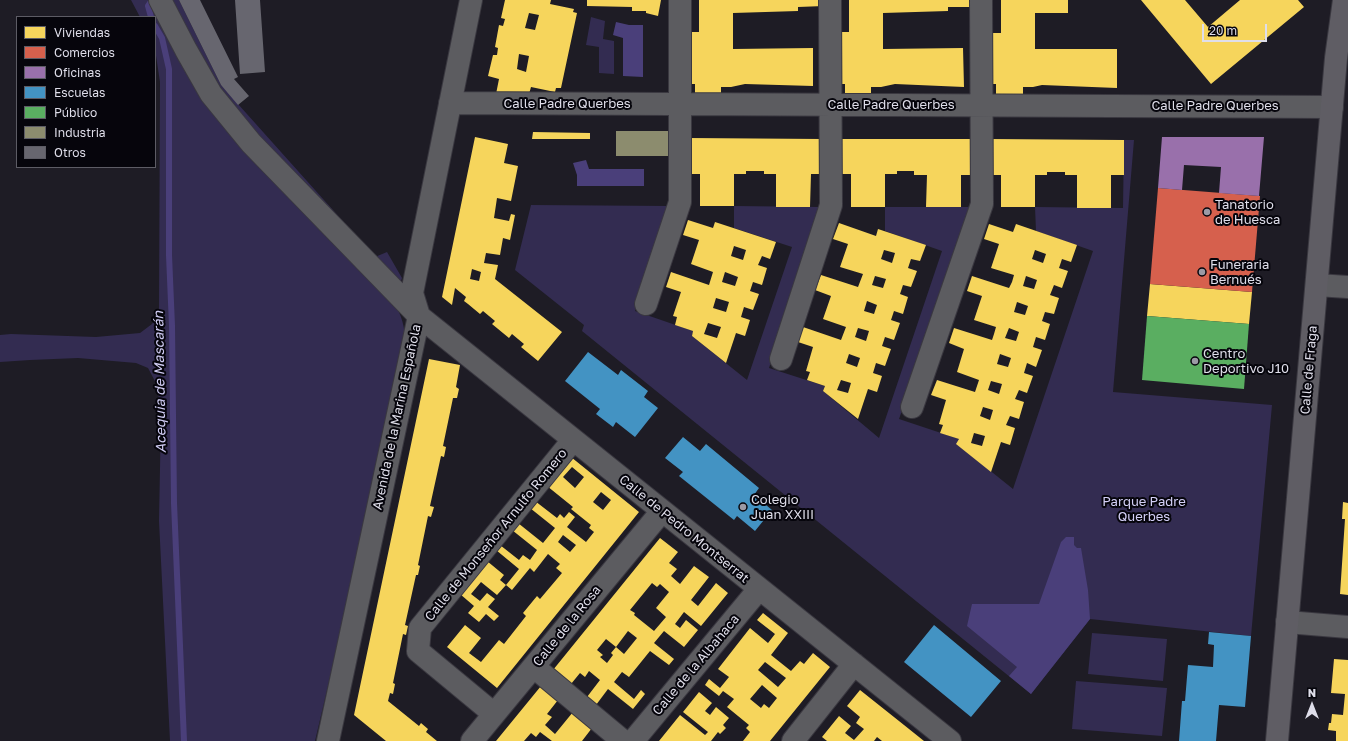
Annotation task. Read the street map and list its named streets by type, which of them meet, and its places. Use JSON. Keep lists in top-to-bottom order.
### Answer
{
  "streets": {
    "main road": ["Calle de Fraga"],
    "street": [
      "Calle Padre Querbes",
      "Avenida de la Marina Española",
      "Calle de Pedro Montserrat",
      "Calle de Monseñor Arnulfo Romero",
      "Calle de la Rosa",
      "Calle de la Albahaca"
    ]
  },
  "crossings": [
    ["Calle Padre Querbes", "Calle de Fraga"],
    ["Calle Padre Querbes", "Avenida de la Marina Española"],
    ["Avenida de la Marina Española", "Calle de Pedro Montserrat"],
    ["Calle de Pedro Montserrat", "Calle de Monseñor Arnulfo Romero"],
    ["Calle de Pedro Montserrat", "Calle de la Rosa"],
    ["Calle de Pedro Montserrat", "Calle de la Albahaca"],
    ["Calle de Monseñor Arnulfo Romero", "Calle de la Rosa"]
  ],
  "water": ["Acequia de Mascarán"],
  "parks": ["Parque Padre Querbes"],
  "places": [
    "Tanatorio de Huesca",
    "Funeraria Bernués",
    "Centro Deportivo J10",
    "Colegio Juan XXIII"
  ],
  "legend": [
    "Viviendas",
    "Comercios",
    "Oficinas",
    "Escuelas",
    "Público",
    "Industria",
    "Otros"
  ],
  "scale_bar": "20 m",
  "north": "top"
}
